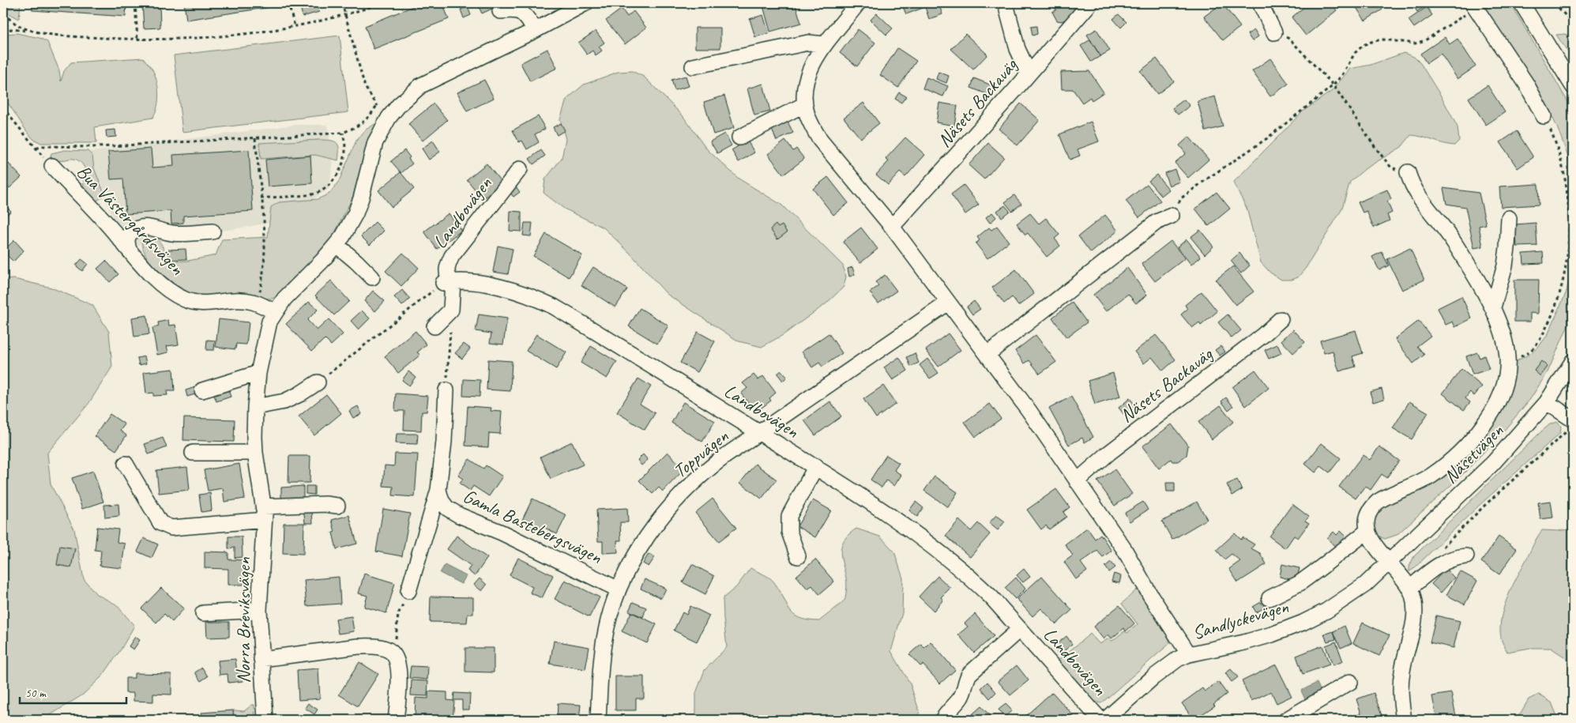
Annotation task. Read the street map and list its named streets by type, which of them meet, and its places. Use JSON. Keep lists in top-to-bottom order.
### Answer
{
  "streets": {
    "street": [
      "Näsets Backaväg",
      "Landbovägen",
      "Bua Västergårdsvägen",
      "Toppvägen",
      "Näsetvägen",
      "Gamla Bastebergsvägen",
      "Sandlyckevägen",
      "Norra Breviksvägen"
    ]
  },
  "crossings": [
    ["Landbovägen", "Toppvägen"],
    ["Bua Västergårdsvägen", "Norra Breviksvägen"],
    ["Toppvägen", "Gamla Bastebergsvägen"],
    ["Näsetvägen", "Sandlyckevägen"]
  ],
  "scale_bar": "50 m"
}
